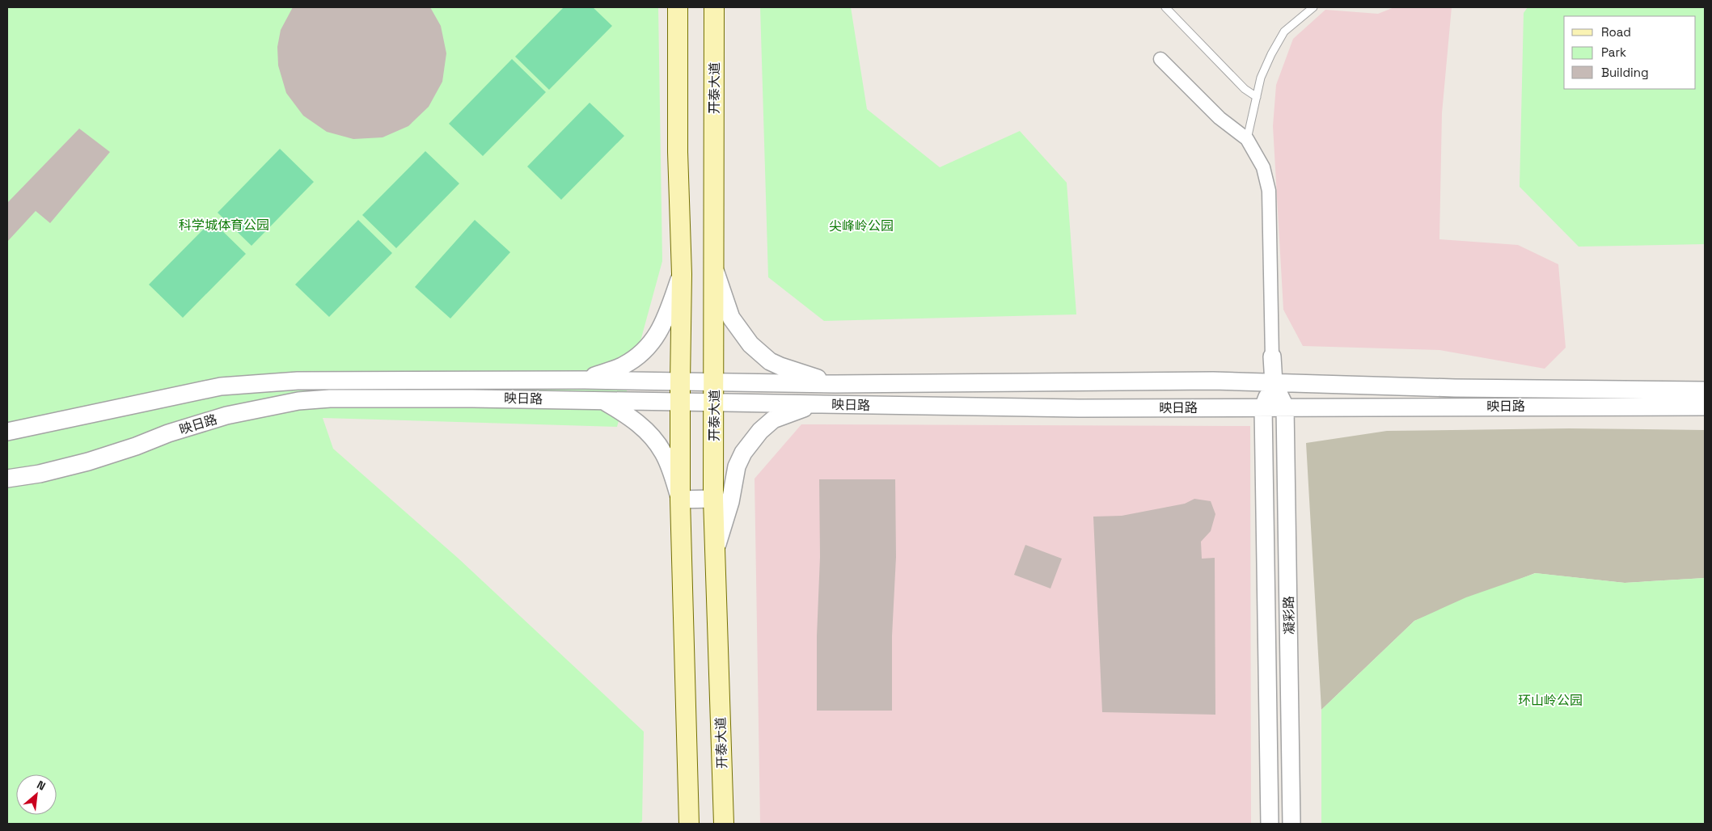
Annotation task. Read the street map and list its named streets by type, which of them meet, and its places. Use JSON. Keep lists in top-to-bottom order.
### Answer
{
  "streets": {
    "main road": ["开泰大道"],
    "street": ["映日路", "凝彩路"]
  },
  "crossings": [
    ["开泰大道", "映日路"],
    ["映日路", "凝彩路"]
  ],
  "parks": ["科学城体育公园", "尖峰岭公园", "环山岭公园"],
  "legend": ["Road", "Park", "Building"],
  "north": "top right"
}
